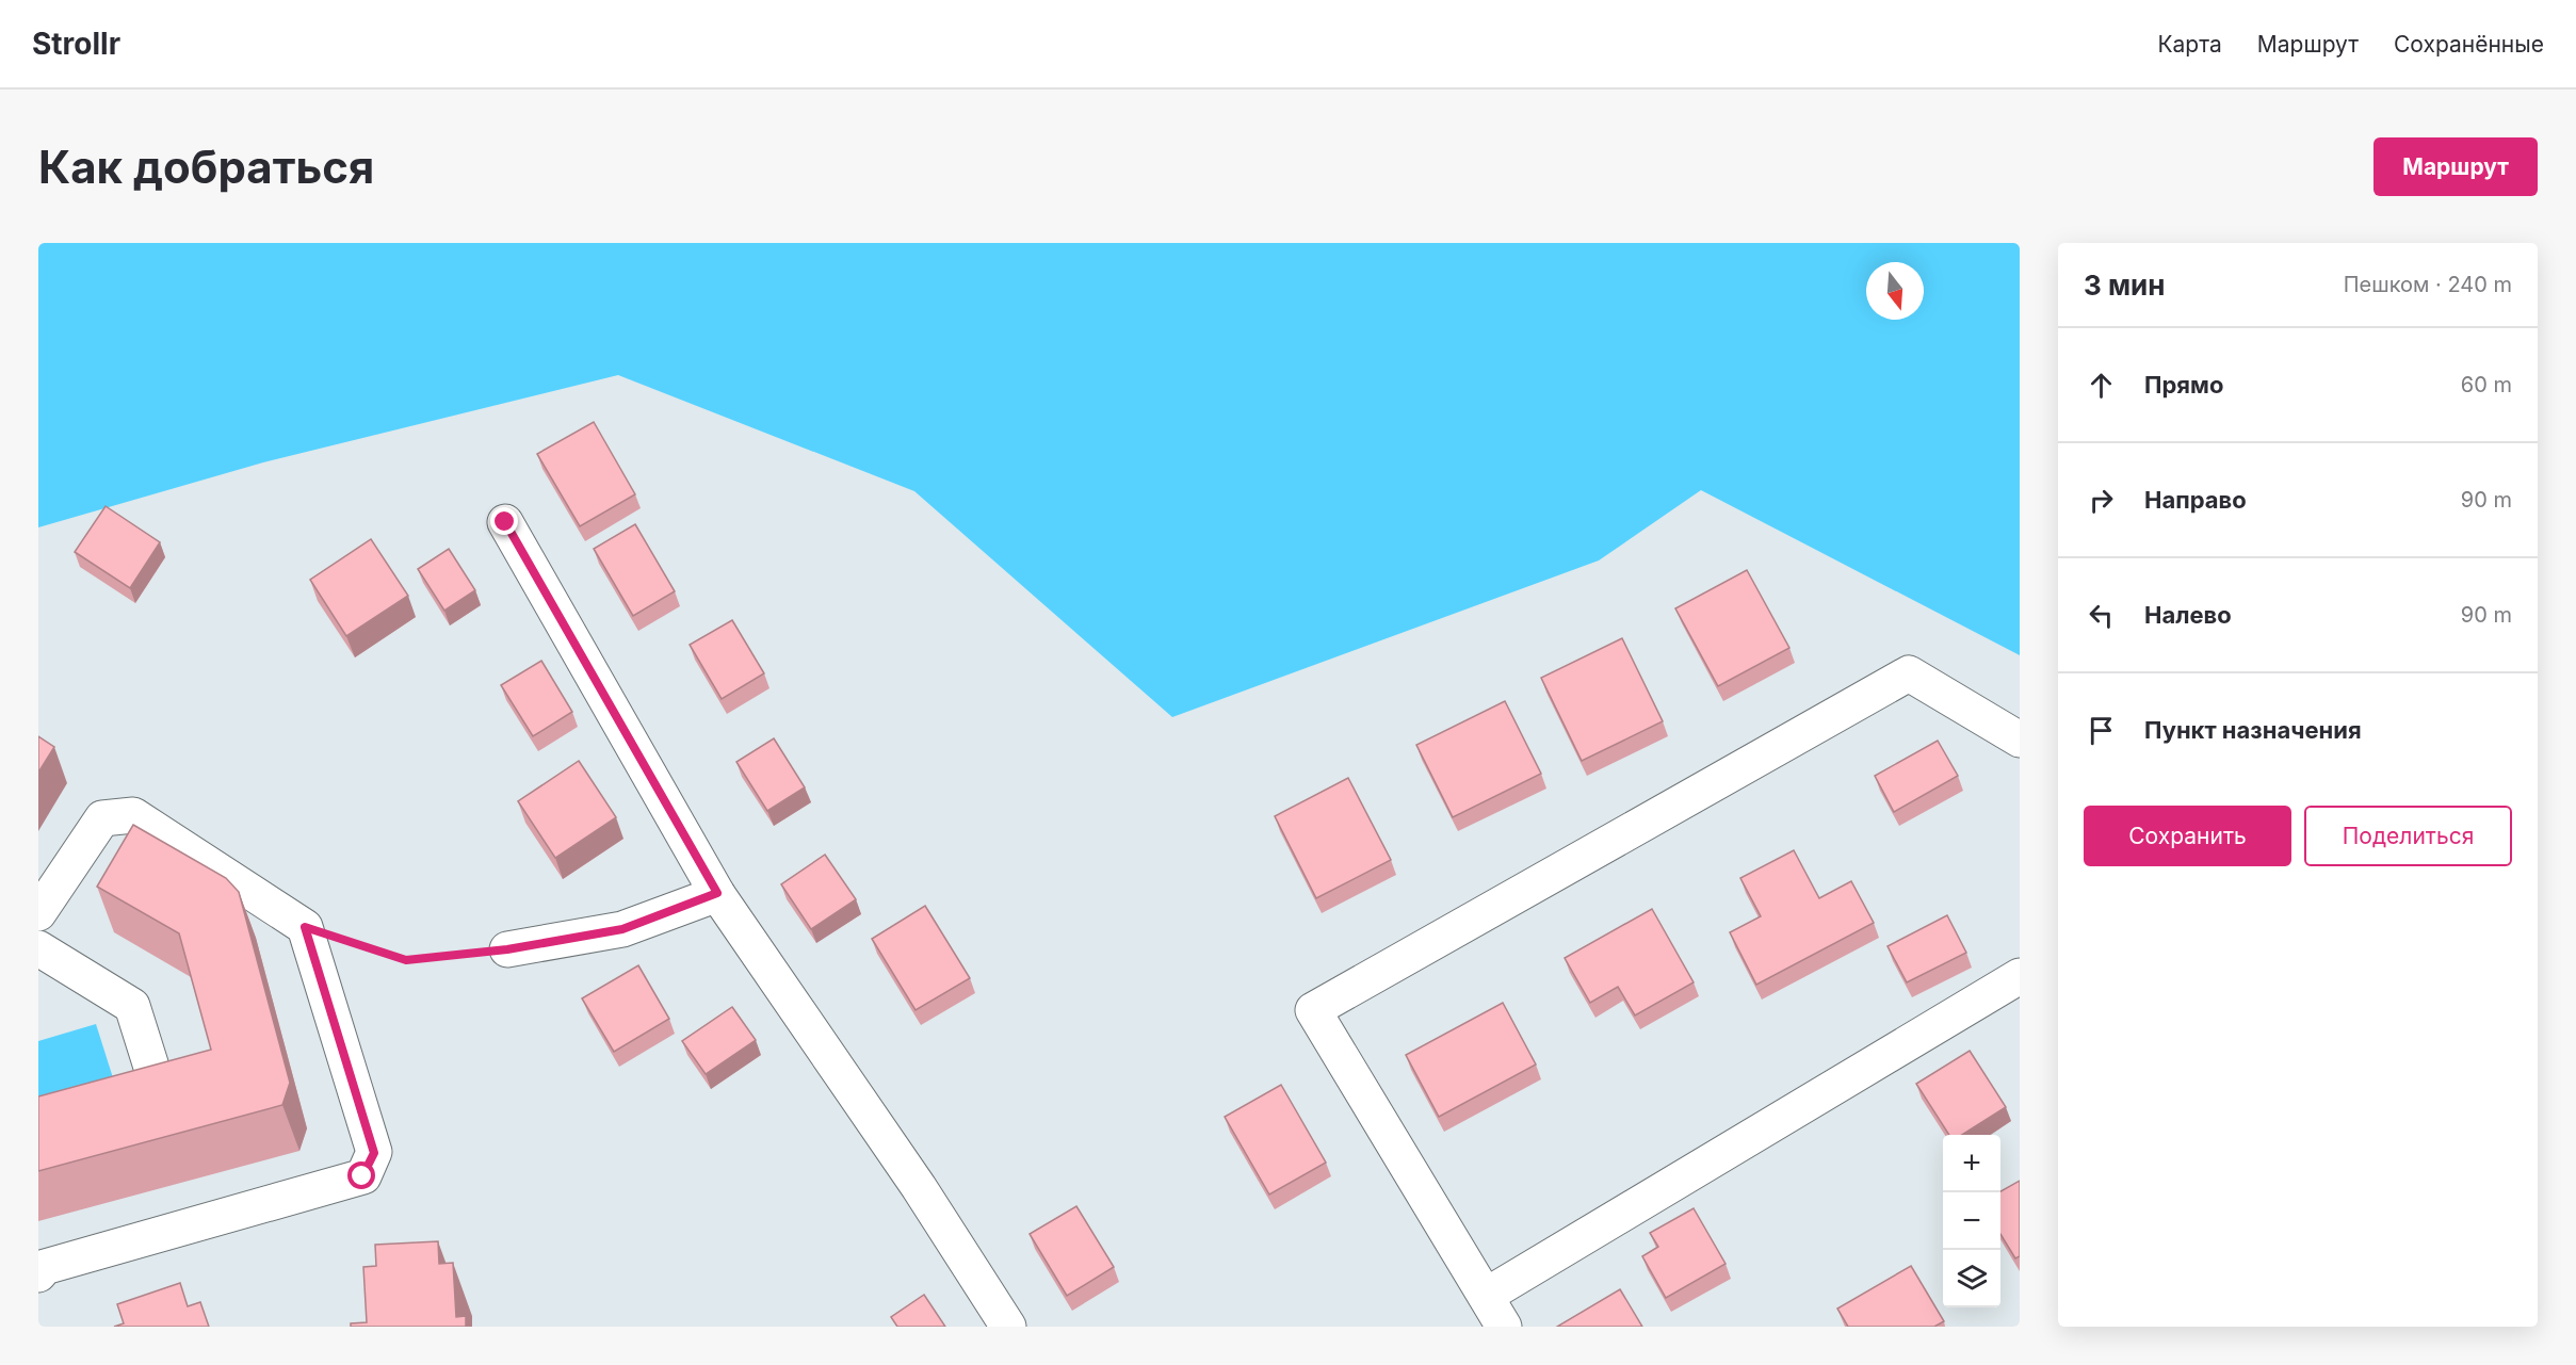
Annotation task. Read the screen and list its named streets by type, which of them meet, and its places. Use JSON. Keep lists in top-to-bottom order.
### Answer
{
  "north": "bottom",
  "page": {
    "header": "Strollr",
    "nav": ["Карта", "Маршрут", "Сохранённые"],
    "buttons": [
      "Маршрут",
      ["Сохранить", "Поделиться"]
    ],
    "title": "Как добраться",
    "heading": ["3 мин", "Пешком · 240 m"],
    "list": [
      ["Прямо", "60 m"],
      ["Направо", "90 m"],
      ["Налево", "90 m"],
      "Пункт назначения"
    ],
    "map_buttons": ["+", "−"]
  }
}
